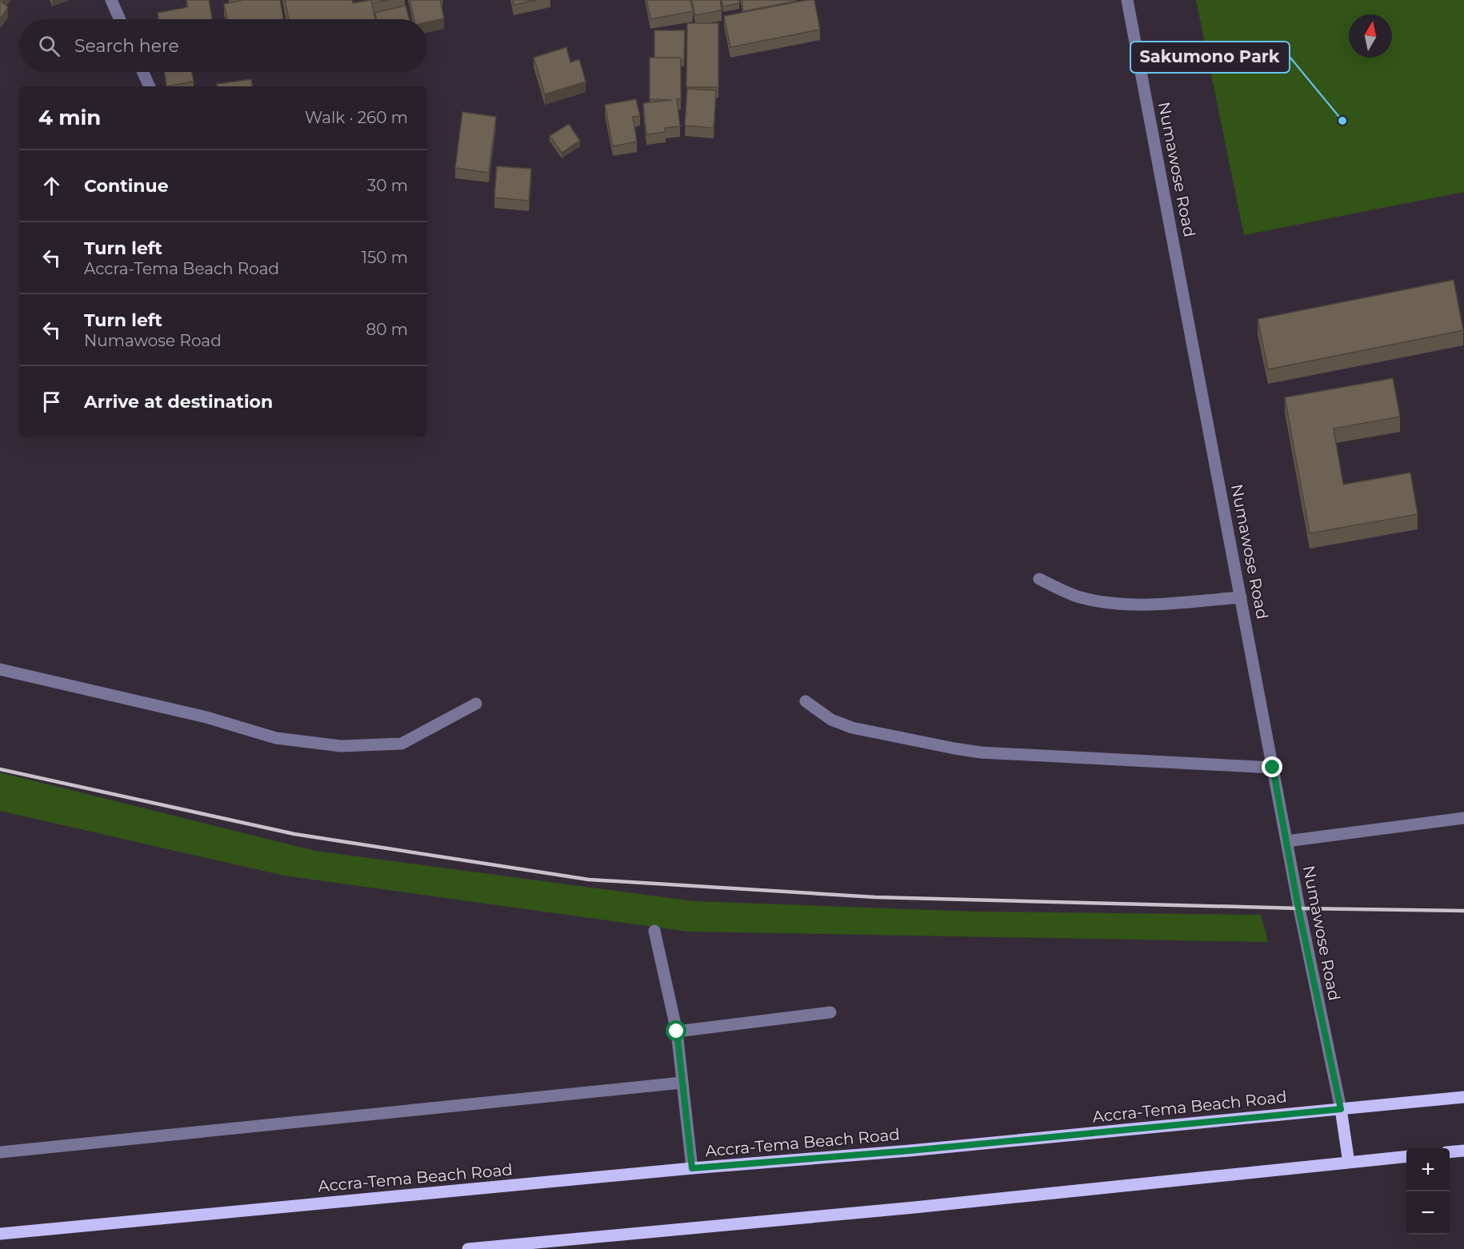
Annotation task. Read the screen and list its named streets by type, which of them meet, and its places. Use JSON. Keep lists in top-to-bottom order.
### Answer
{
  "streets": {
    "main road": ["Accra-Tema Beach Road"],
    "street": ["Numawose Road"]
  },
  "crossings": [
    ["Numawose Road", "Accra-Tema Beach Road"]
  ],
  "places": ["Sakumono Park"],
  "north": "top",
  "page": {
    "search": "Search here",
    "heading": ["4 min", "Walk · 260 m"],
    "list": [
      ["Continue", "30 m"],
      ["Turn left", "Accra-Tema Beach Road", "150 m"],
      ["Turn left", "Numawose Road", "80 m"],
      "Arrive at destination"
    ],
    "map_buttons": ["+", "−"]
  }
}
